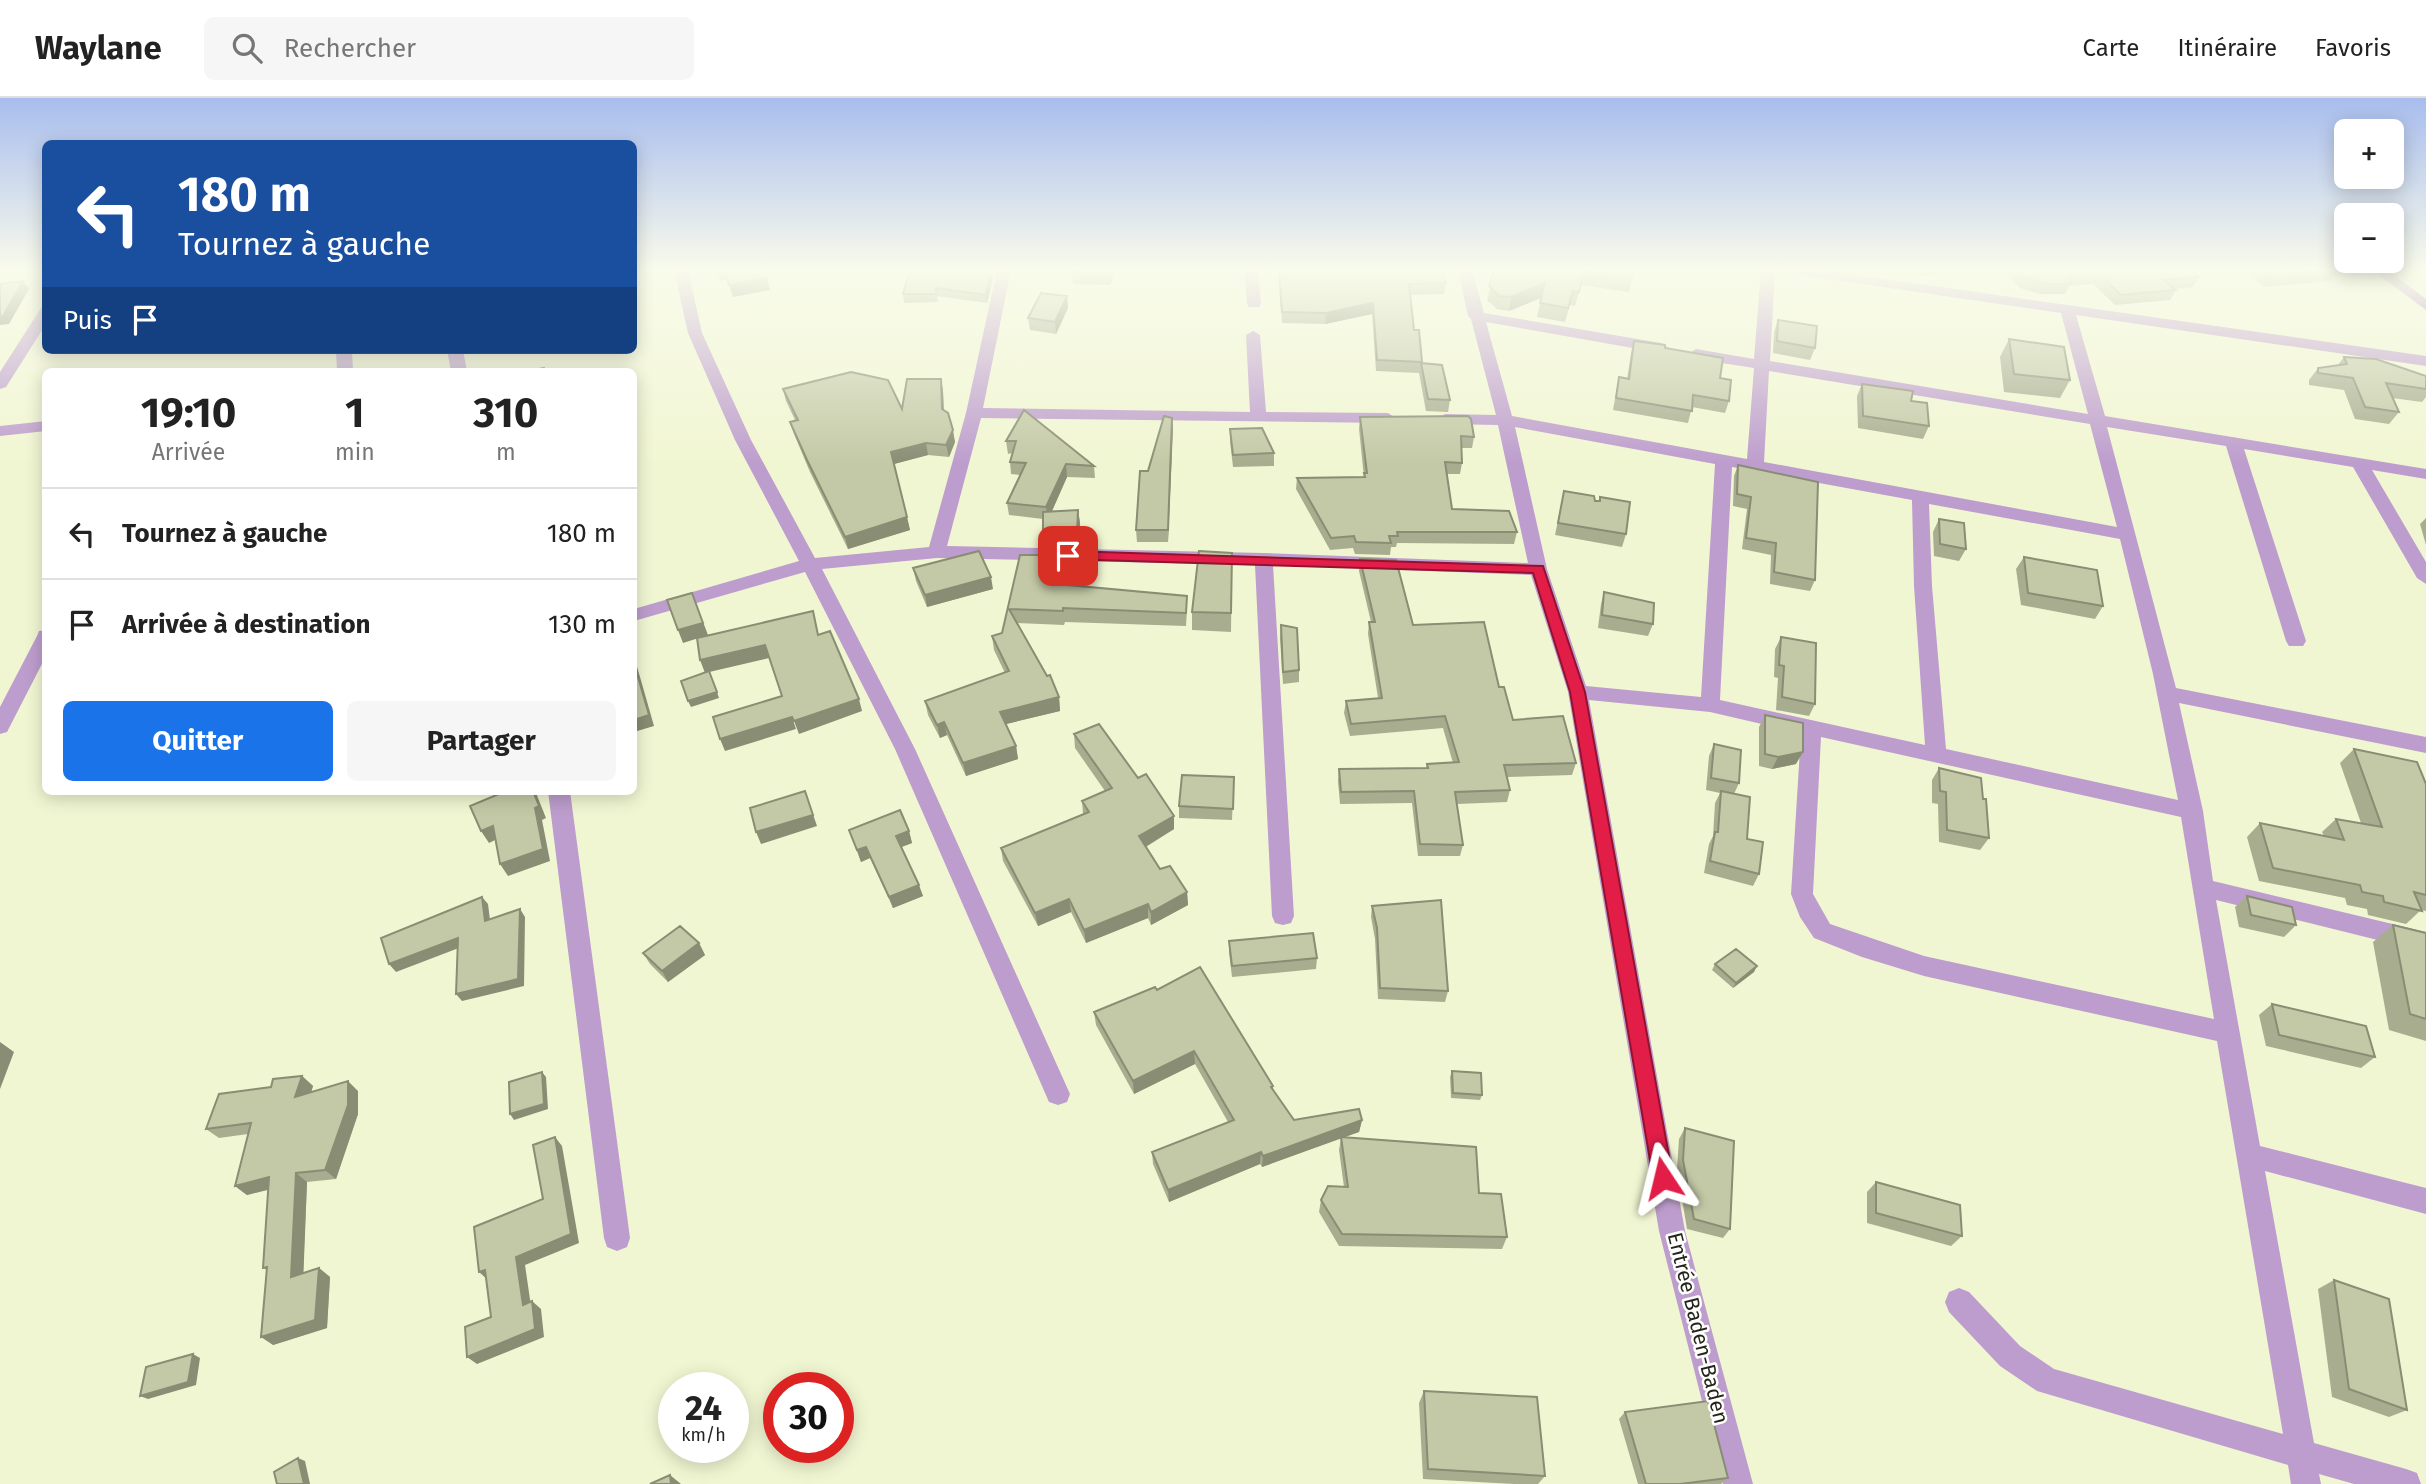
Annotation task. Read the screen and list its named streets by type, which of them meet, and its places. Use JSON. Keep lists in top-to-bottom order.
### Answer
{
  "streets": {
    "street": ["Entrée Baden-Baden"]
  },
  "page": {
    "header": "Waylane",
    "search": "Rechercher",
    "nav": ["Carte", "Itinéraire", "Favoris"],
    "map_buttons": ["+", "−"],
    "turn": ["180 m", "Tournez à gauche"],
    "then": "Puis",
    "eta": [
      "19:10",
      "Arrivée",
      "1",
      "min",
      "310",
      "m"
    ],
    "list": [
      {
        "name": "Tournez à gauche",
        "value": "180 m"
      },
      {
        "name": "Arrivée à destination",
        "value": "130 m"
      }
    ],
    "buttons": ["Quitter", "Partager"],
    "speed": "24 km/h",
    "limit": "30"
  }
}
